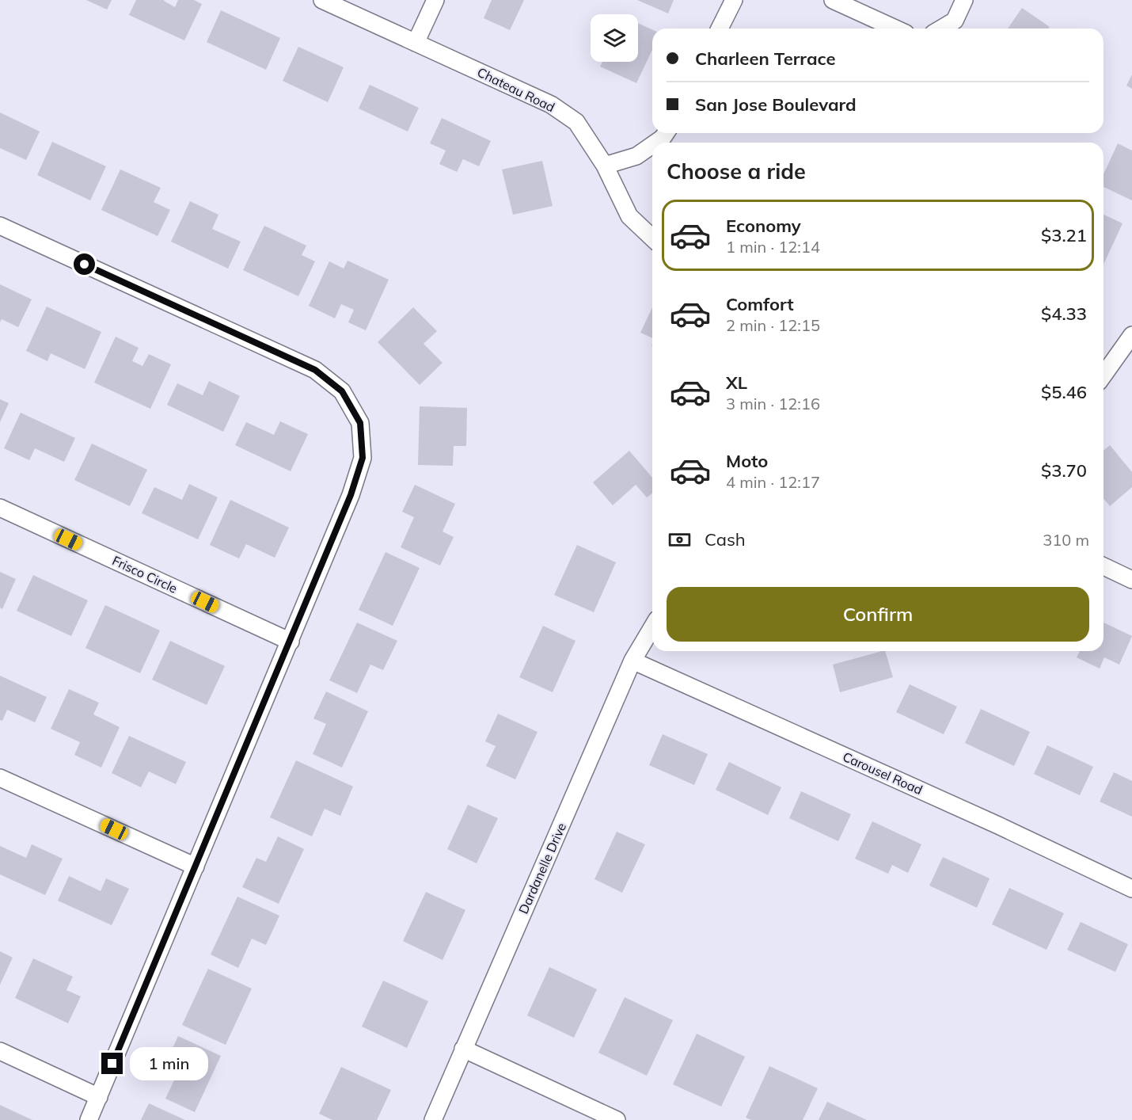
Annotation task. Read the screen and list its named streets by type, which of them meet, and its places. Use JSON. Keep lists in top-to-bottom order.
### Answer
{
  "streets": {
    "street": [
      "Chateau Road",
      "Frisco Circle",
      "Carousel Road",
      "Dardanelle Drive"
    ]
  },
  "crossings": [
    ["Carousel Road", "Dardanelle Drive"]
  ],
  "page": {
    "banner": ["Charleen Terrace", "San Jose Boulevard"],
    "heading": "Choose a ride",
    "list": [
      {
        "name": "Economy",
        "note": "1 min · 12:14",
        "value": "$3.21"
      },
      {
        "name": "Comfort",
        "note": "2 min · 12:15",
        "value": "$4.33"
      },
      {
        "name": "XL",
        "note": "3 min · 12:16",
        "value": "$5.46"
      },
      {
        "name": "Moto",
        "note": "4 min · 12:17",
        "value": "$3.70"
      }
    ],
    "pay": ["Cash", "310 m"],
    "buttons": "Confirm",
    "bubble": "1 min"
  }
}
